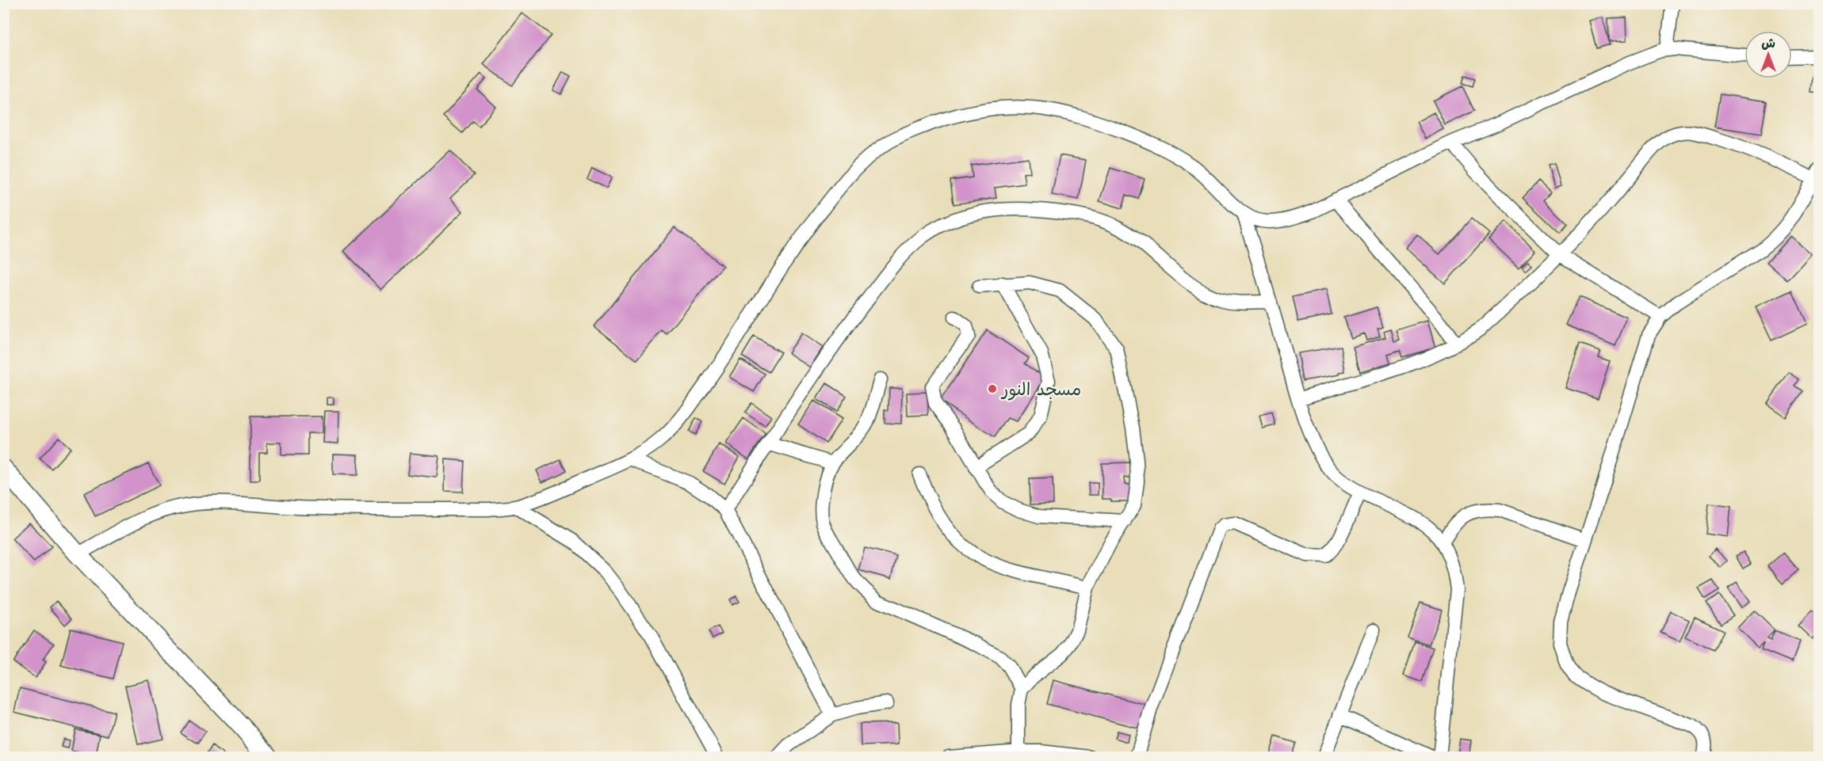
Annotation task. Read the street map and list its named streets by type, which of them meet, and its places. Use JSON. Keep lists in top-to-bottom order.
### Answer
{
  "places": ["مسجد النور"],
  "north": "top"
}
